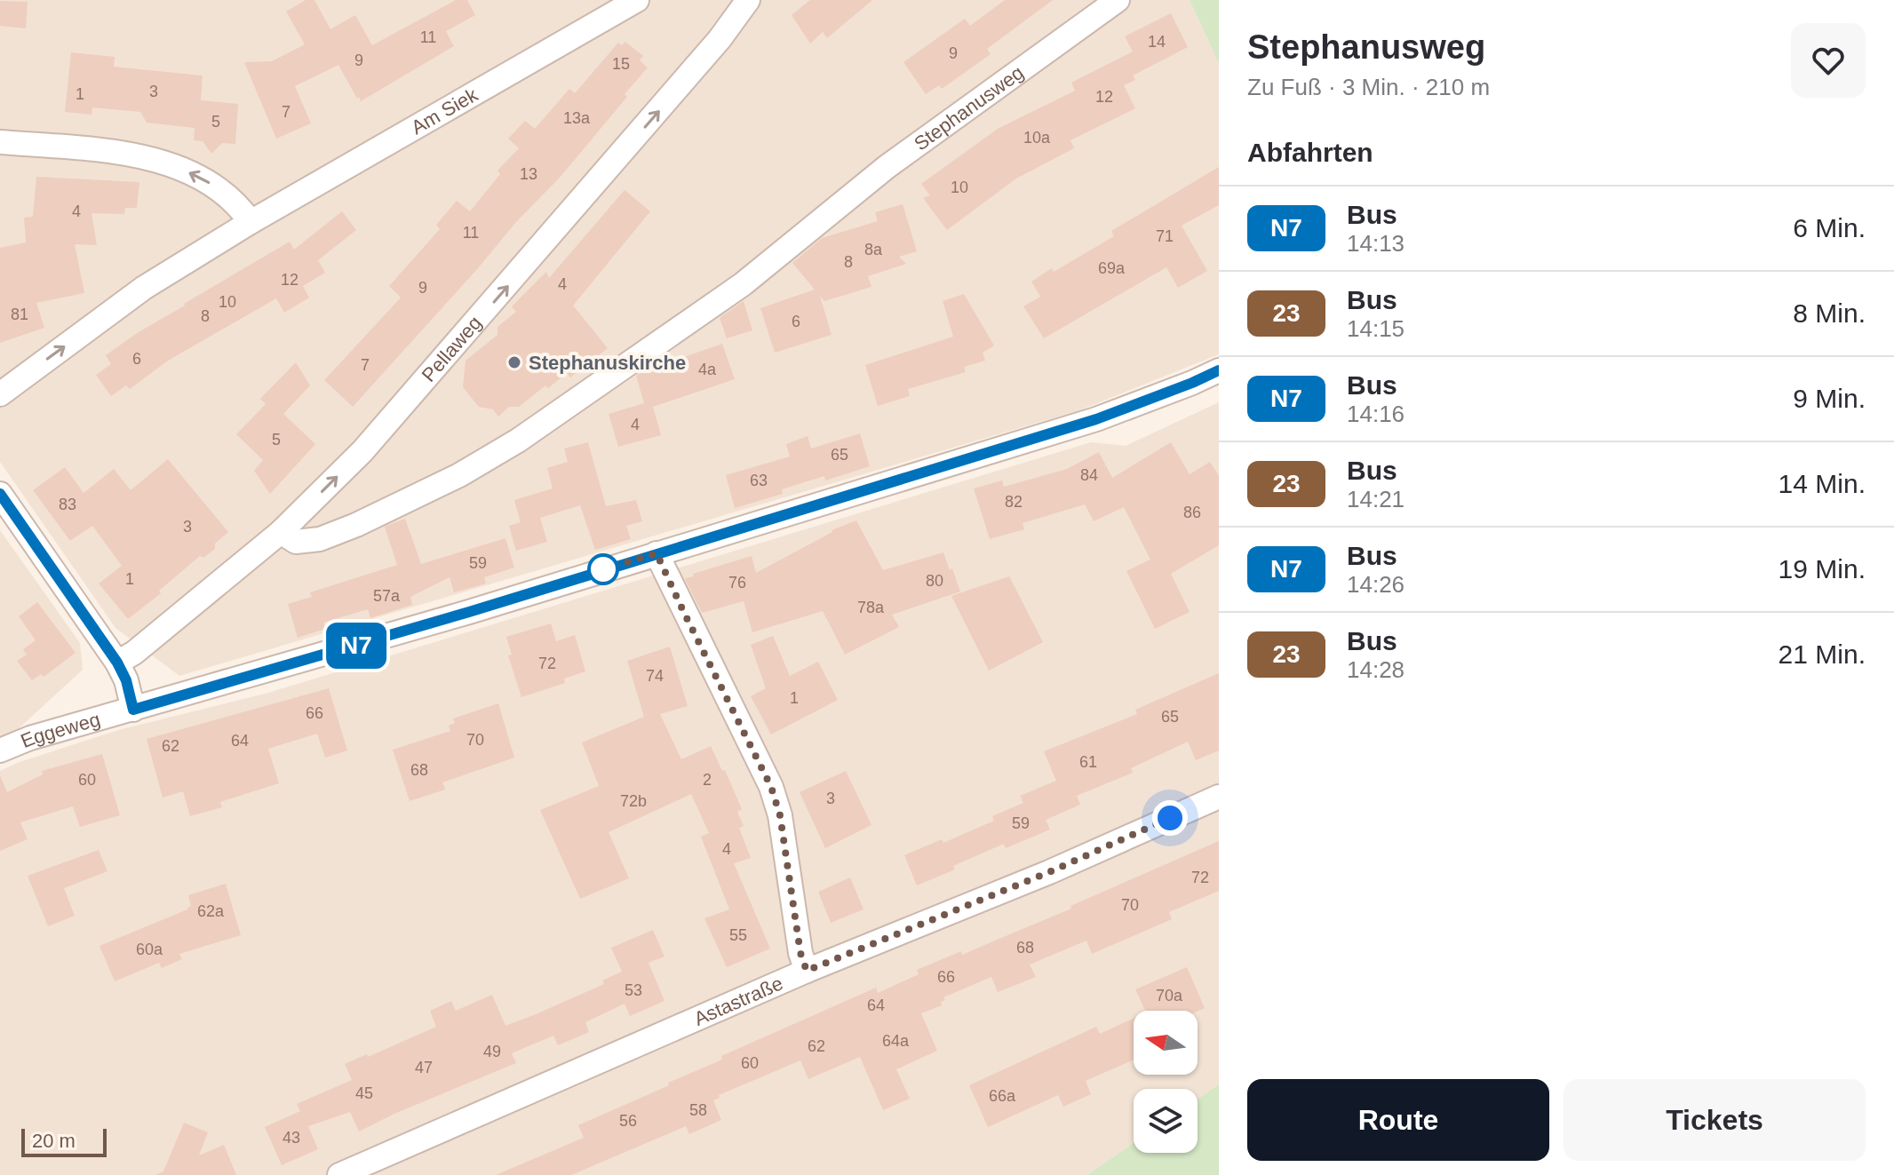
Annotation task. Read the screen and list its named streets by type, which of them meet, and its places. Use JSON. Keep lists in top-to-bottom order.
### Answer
{
  "streets": {
    "street": [
      "Stephanusweg",
      "Am Siek",
      "Pellaweg",
      "Eggeweg",
      "Astastraße"
    ]
  },
  "crossings": [
    ["Stephanusweg", "Pellaweg"]
  ],
  "one_way": ["Am Siek", "Pellaweg"],
  "places": ["Stephanuskirche"],
  "lines": ["bus line N7"],
  "house_numbers": [
    "11",
    "14",
    "9",
    "9",
    "15",
    "3",
    "1",
    "12",
    "7",
    "13a",
    "5",
    "10a",
    "13",
    "10",
    "4",
    "11",
    "71",
    "8a",
    "8",
    "69a",
    "12",
    "4",
    "9",
    "10",
    "81",
    "8",
    "6",
    "6",
    "7",
    "4a",
    "4",
    "5",
    "65",
    "84",
    "63",
    "82",
    "83",
    "86",
    "3",
    "59",
    "1",
    "80",
    "76",
    "57a",
    "78a",
    "72",
    "74",
    "1",
    "66",
    "65",
    "70",
    "64",
    "62",
    "61",
    "68",
    "60",
    "2",
    "3",
    "72b",
    "59",
    "4",
    "72",
    "70",
    "62a",
    "55",
    "68",
    "60a",
    "66",
    "53",
    "70a",
    "64",
    "64a",
    "62",
    "49",
    "60",
    "47",
    "45",
    "66a",
    "58",
    "56",
    "43"
  ],
  "scale_bar": "20 m",
  "north": "left",
  "page": {
    "on_map": "N7",
    "heading": [
      ["Stephanusweg", "Zu Fuß · 3 Min. · 210 m"],
      "Abfahrten"
    ],
    "list": [
      {
        "mark": "N7",
        "name": "Bus",
        "note": "14:13",
        "value": "6 Min."
      },
      {
        "mark": "23",
        "name": "Bus",
        "note": "14:15",
        "value": "8 Min."
      },
      {
        "mark": "N7",
        "name": "Bus",
        "note": "14:16",
        "value": "9 Min."
      },
      {
        "mark": "23",
        "name": "Bus",
        "note": "14:21",
        "value": "14 Min."
      },
      {
        "mark": "N7",
        "name": "Bus",
        "note": "14:26",
        "value": "19 Min."
      },
      {
        "mark": "23",
        "name": "Bus",
        "note": "14:28",
        "value": "21 Min."
      }
    ],
    "buttons": ["Route", "Tickets"],
    "scale": "20 m"
  }
}
